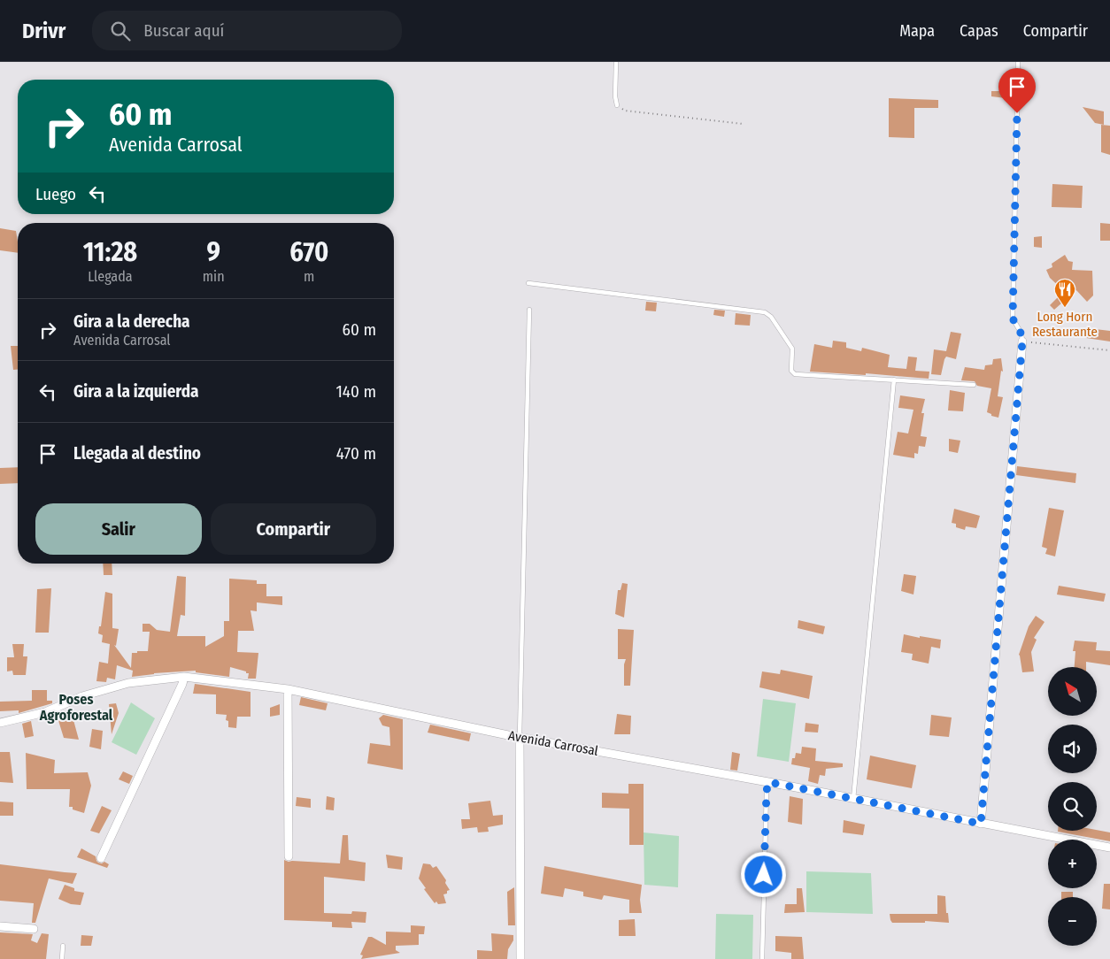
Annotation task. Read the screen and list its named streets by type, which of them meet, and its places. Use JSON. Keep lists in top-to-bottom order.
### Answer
{
  "streets": {
    "street": ["Avenida Carrosal"]
  },
  "districts": ["Poses Agroforestal"],
  "places": {
    "restaurant": ["Long Horn Restaurante"]
  },
  "north": "top left",
  "page": {
    "header": "Drivr",
    "search": "Buscar aquí",
    "nav": ["Mapa", "Capas", "Compartir"],
    "turn": ["60 m", "Avenida Carrosal"],
    "then": "Luego",
    "eta": [
      "11:28",
      "Llegada",
      "9",
      "min",
      "670",
      "m"
    ],
    "list": [
      {
        "name": "Gira a la derecha",
        "note": "Avenida Carrosal",
        "value": "60 m"
      },
      {
        "name": "Gira a la izquierda",
        "value": "140 m"
      },
      {
        "name": "Llegada al destino",
        "value": "470 m"
      }
    ],
    "buttons": ["Salir", "Compartir"],
    "map_buttons": ["+", "−"]
  }
}
